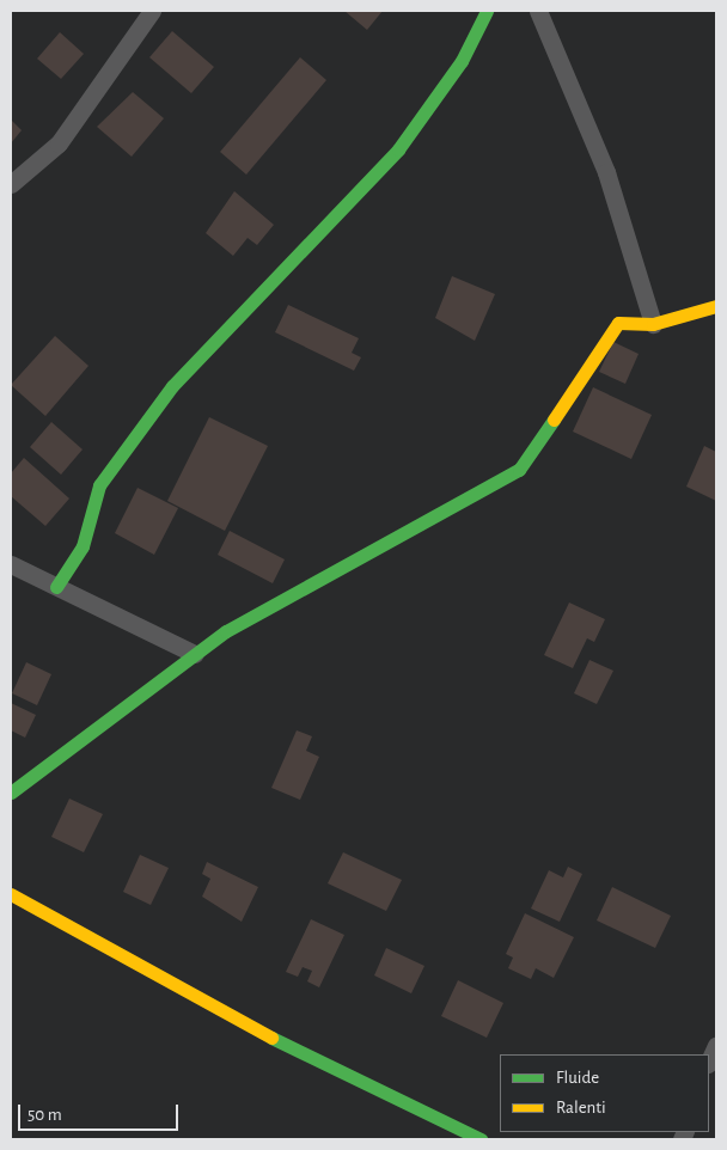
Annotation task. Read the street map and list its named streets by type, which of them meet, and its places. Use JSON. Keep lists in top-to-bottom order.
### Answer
{
  "legend": ["Fluide", "Ralenti"],
  "scale_bar": "50 m"
}
